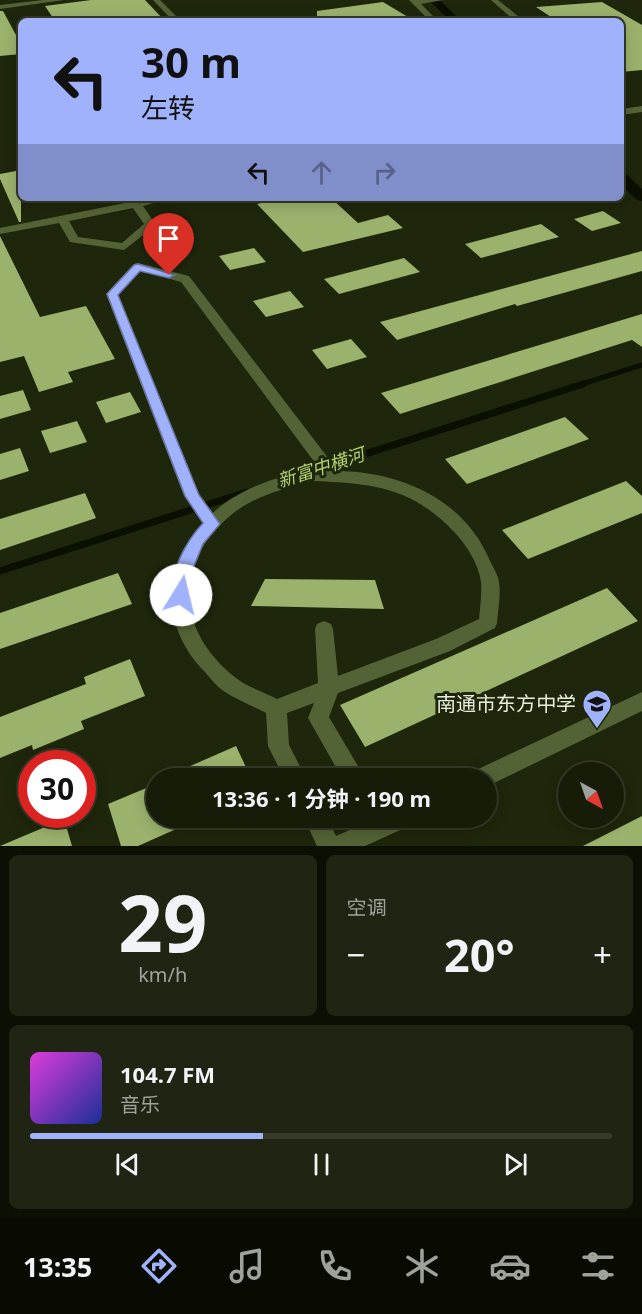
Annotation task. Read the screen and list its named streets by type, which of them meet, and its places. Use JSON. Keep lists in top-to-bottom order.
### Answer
{
  "water": ["新富中横河"],
  "places": {
    "school or university": ["南通市东方中学"]
  },
  "north": "bottom right",
  "page": {
    "turn": ["30 m", "左转"],
    "limit": "30",
    "trip": "13:36 · 1 分钟 · 190 m",
    "tile": [
      ["29", "km/h"],
      "空调"
    ],
    "heat": ["−", "20°", "+"],
    "song": ["104.7 FM", "音乐"],
    "tabs": "13:35"
  }
}
